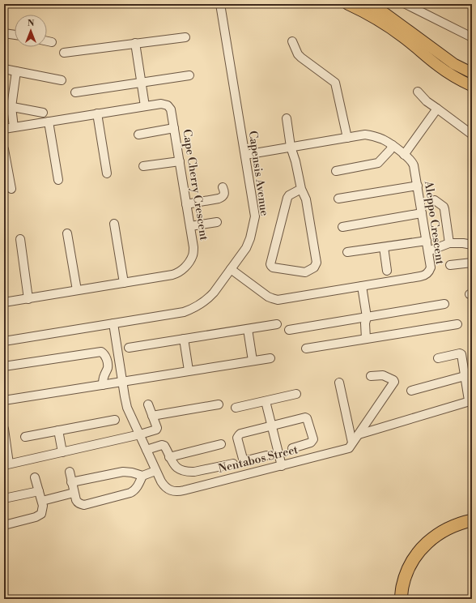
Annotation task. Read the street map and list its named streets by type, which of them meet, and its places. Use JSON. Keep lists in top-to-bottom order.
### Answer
{
  "streets": {
    "street": [
      "Capensis Avenue",
      "Cape Cherry Crescent",
      "Aleppo Crescent",
      "Nentabos Street"
    ]
  },
  "crossings": [
    ["Capensis Avenue", "Aleppo Crescent"]
  ],
  "north": "top"
}
